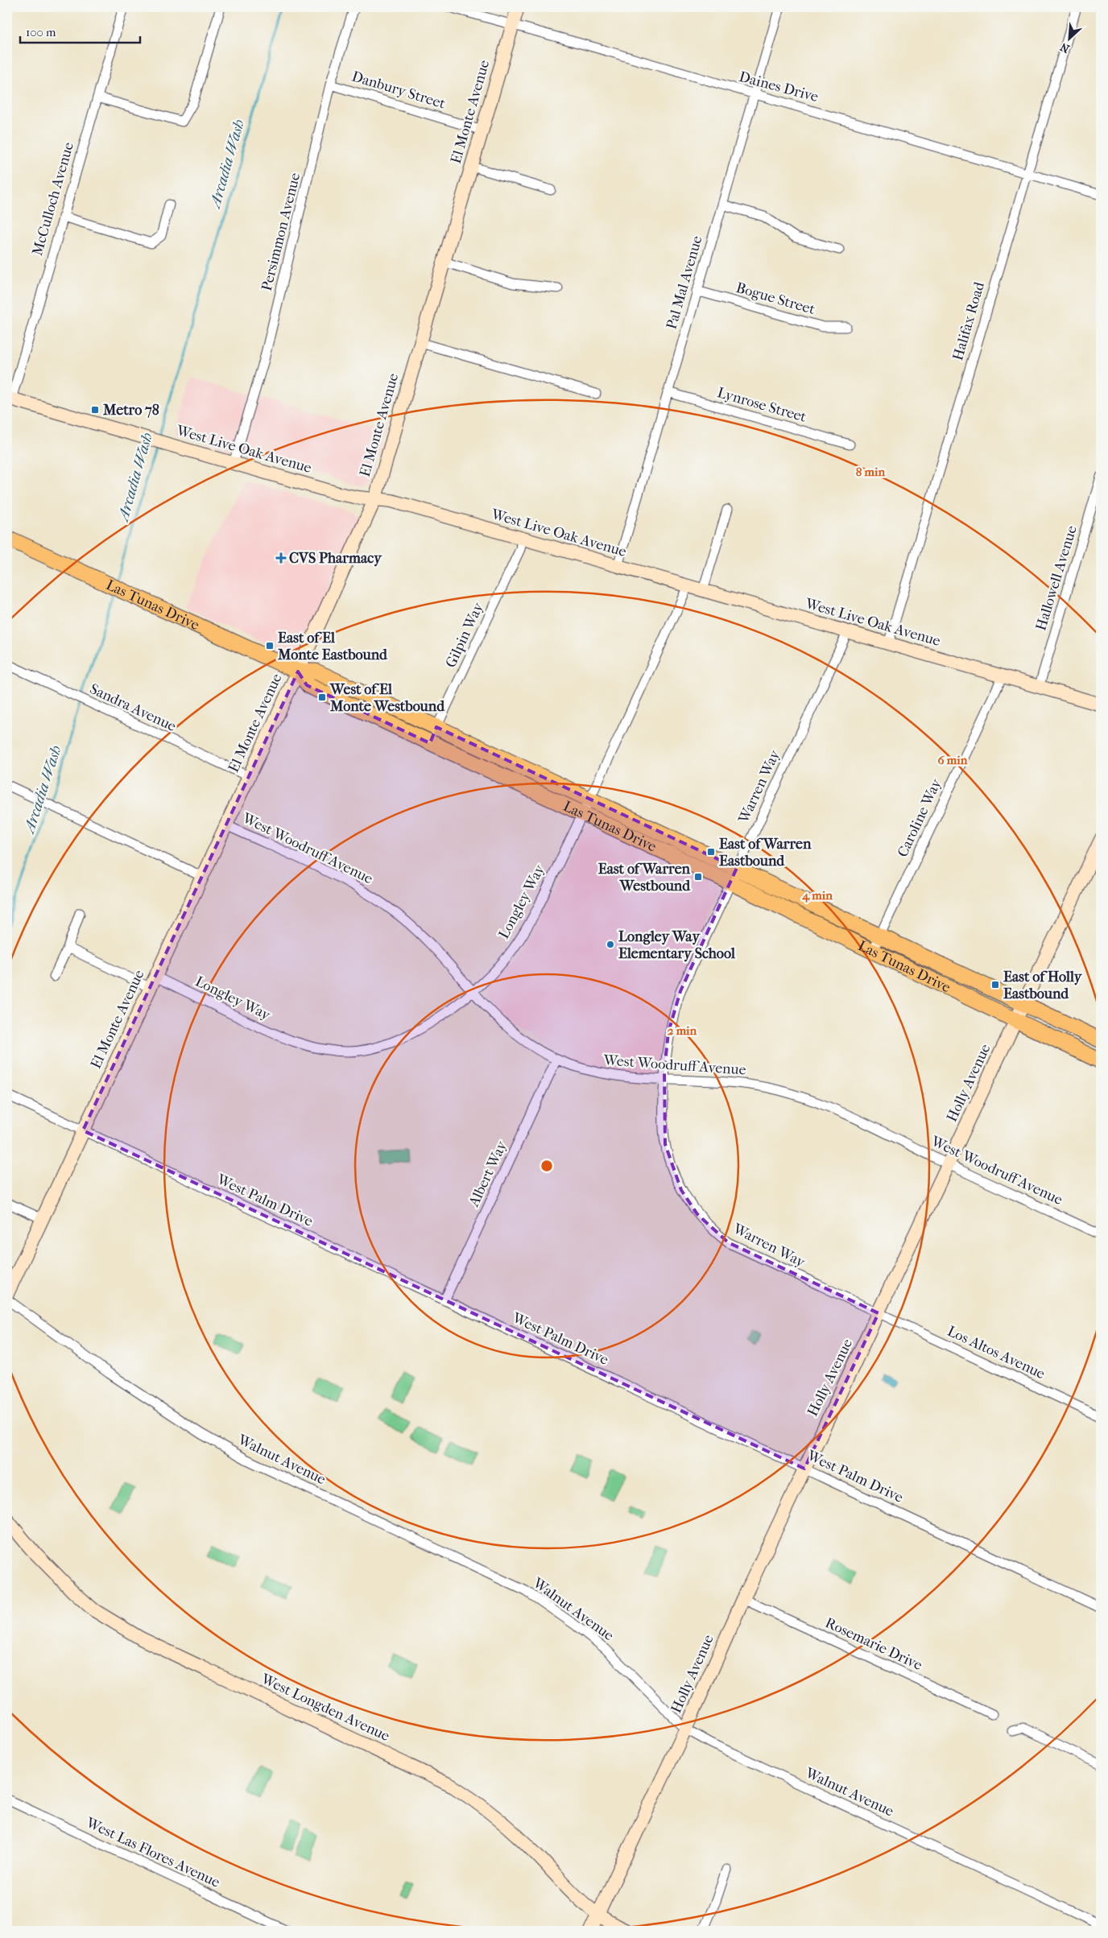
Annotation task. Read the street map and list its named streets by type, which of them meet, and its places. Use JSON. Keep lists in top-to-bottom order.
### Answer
{
  "streets": {
    "main road": ["Las Tunas Drive"],
    "street": [
      "Daines Drive",
      "Danbury Street",
      "El Monte Avenue",
      "McCulloch Avenue",
      "Persimmon Avenue",
      "Pal Mal Avenue",
      "Bogue Street",
      "Halifax Road",
      "Lynrose Street",
      "West Live Oak Avenue",
      "Hallowell Avenue",
      "Gilpin Way",
      "Sandra Avenue",
      "Warren Way",
      "Caroline Way",
      "West Woodruff Avenue",
      "Longley Way",
      "Holly Avenue",
      "Albert Way",
      "West Palm Drive",
      "Los Altos Avenue",
      "Walnut Avenue",
      "Rosemarie Drive",
      "West Longden Avenue",
      "West Las Flores Avenue"
    ]
  },
  "crossings": [
    ["Daines Drive", "El Monte Avenue"],
    ["Daines Drive", "Pal Mal Avenue"],
    ["Daines Drive", "Halifax Road"],
    ["Danbury Street", "El Monte Avenue"],
    ["Danbury Street", "Persimmon Avenue"],
    ["El Monte Avenue", "West Live Oak Avenue"],
    ["El Monte Avenue", "Las Tunas Drive"],
    ["El Monte Avenue", "Sandra Avenue"],
    ["El Monte Avenue", "West Woodruff Avenue"],
    ["El Monte Avenue", "Longley Way"],
    ["El Monte Avenue", "West Palm Drive"],
    ["McCulloch Avenue", "West Live Oak Avenue"],
    ["Persimmon Avenue", "West Live Oak Avenue"],
    ["Pal Mal Avenue", "Bogue Street"],
    ["Pal Mal Avenue", "Lynrose Street"],
    ["Pal Mal Avenue", "West Live Oak Avenue"],
    ["Halifax Road", "West Live Oak Avenue"],
    ["West Live Oak Avenue", "Hallowell Avenue"],
    ["West Live Oak Avenue", "Gilpin Way"],
    ["West Live Oak Avenue", "Warren Way"],
    ["West Live Oak Avenue", "Caroline Way"],
    ["West Live Oak Avenue", "Longley Way"],
    ["Las Tunas Drive", "Gilpin Way"],
    ["Las Tunas Drive", "Warren Way"],
    ["Las Tunas Drive", "Caroline Way"],
    ["Las Tunas Drive", "Longley Way"],
    ["Las Tunas Drive", "Holly Avenue"],
    ["Warren Way", "West Woodruff Avenue"],
    ["Warren Way", "Holly Avenue"],
    ["Warren Way", "Los Altos Avenue"],
    ["West Woodruff Avenue", "Longley Way"],
    ["West Woodruff Avenue", "Holly Avenue"],
    ["West Woodruff Avenue", "Albert Way"],
    ["Holly Avenue", "West Palm Drive"],
    ["Holly Avenue", "Los Altos Avenue"],
    ["Holly Avenue", "Walnut Avenue"],
    ["Holly Avenue", "Rosemarie Drive"],
    ["Holly Avenue", "West Longden Avenue"],
    ["Albert Way", "West Palm Drive"]
  ],
  "water": ["Arcadia Wash"],
  "places": {
    "transit": [
      "Metro 78",
      "East of El Monte Eastbound",
      "West of El Monte Westbound",
      "East of Warren Eastbound",
      "East of Warren Westbound",
      "East of Holly Eastbound"
    ],
    "health": ["CVS Pharmacy"],
    "other": ["Longley Way Elementary School"]
  },
  "scale_bar": "100 m",
  "north": "bottom left",
  "rings": [
    "8 min",
    "6 min",
    "4 min",
    "2 min"
  ]
}
